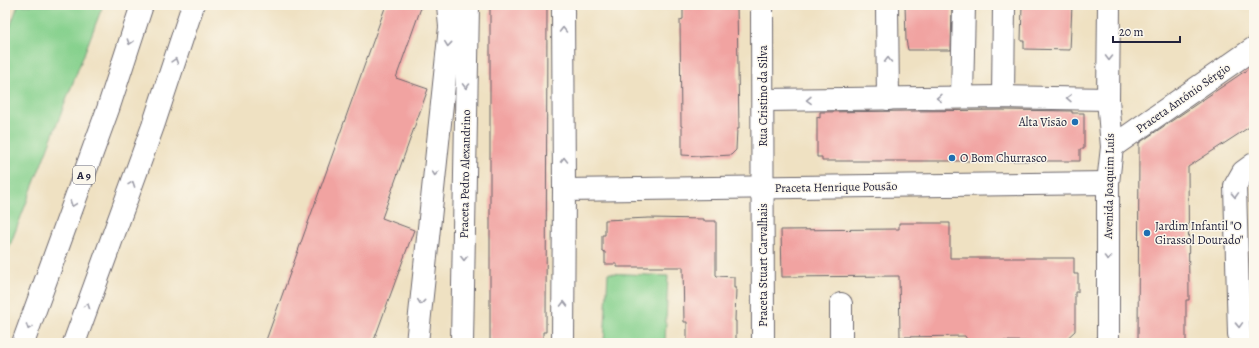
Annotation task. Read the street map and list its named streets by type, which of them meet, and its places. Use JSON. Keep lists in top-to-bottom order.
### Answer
{
  "streets": {
    "main road": [
      "Rua Cristino da Silva",
      "Praceta António Sérgio",
      "Praceta Pedro Alexandrino",
      "A 9",
      "Avenida Joaquim Luís",
      "Praceta Henrique Pousão",
      "Praceta Stuart Carvalhais"
    ]
  },
  "crossings": [
    ["Rua Cristino da Silva", "Praceta Henrique Pousão"],
    ["Rua Cristino da Silva", "Praceta Stuart Carvalhais"],
    ["Praceta António Sérgio", "Avenida Joaquim Luís"],
    ["Avenida Joaquim Luís", "Praceta Henrique Pousão"],
    ["Praceta Henrique Pousão", "Praceta Stuart Carvalhais"]
  ],
  "places": ["Alta Visão", "O Bom Churrasco", "Jardim Infantil \"O Girassol Dourado\""],
  "scale_bar": "20 m"
}
